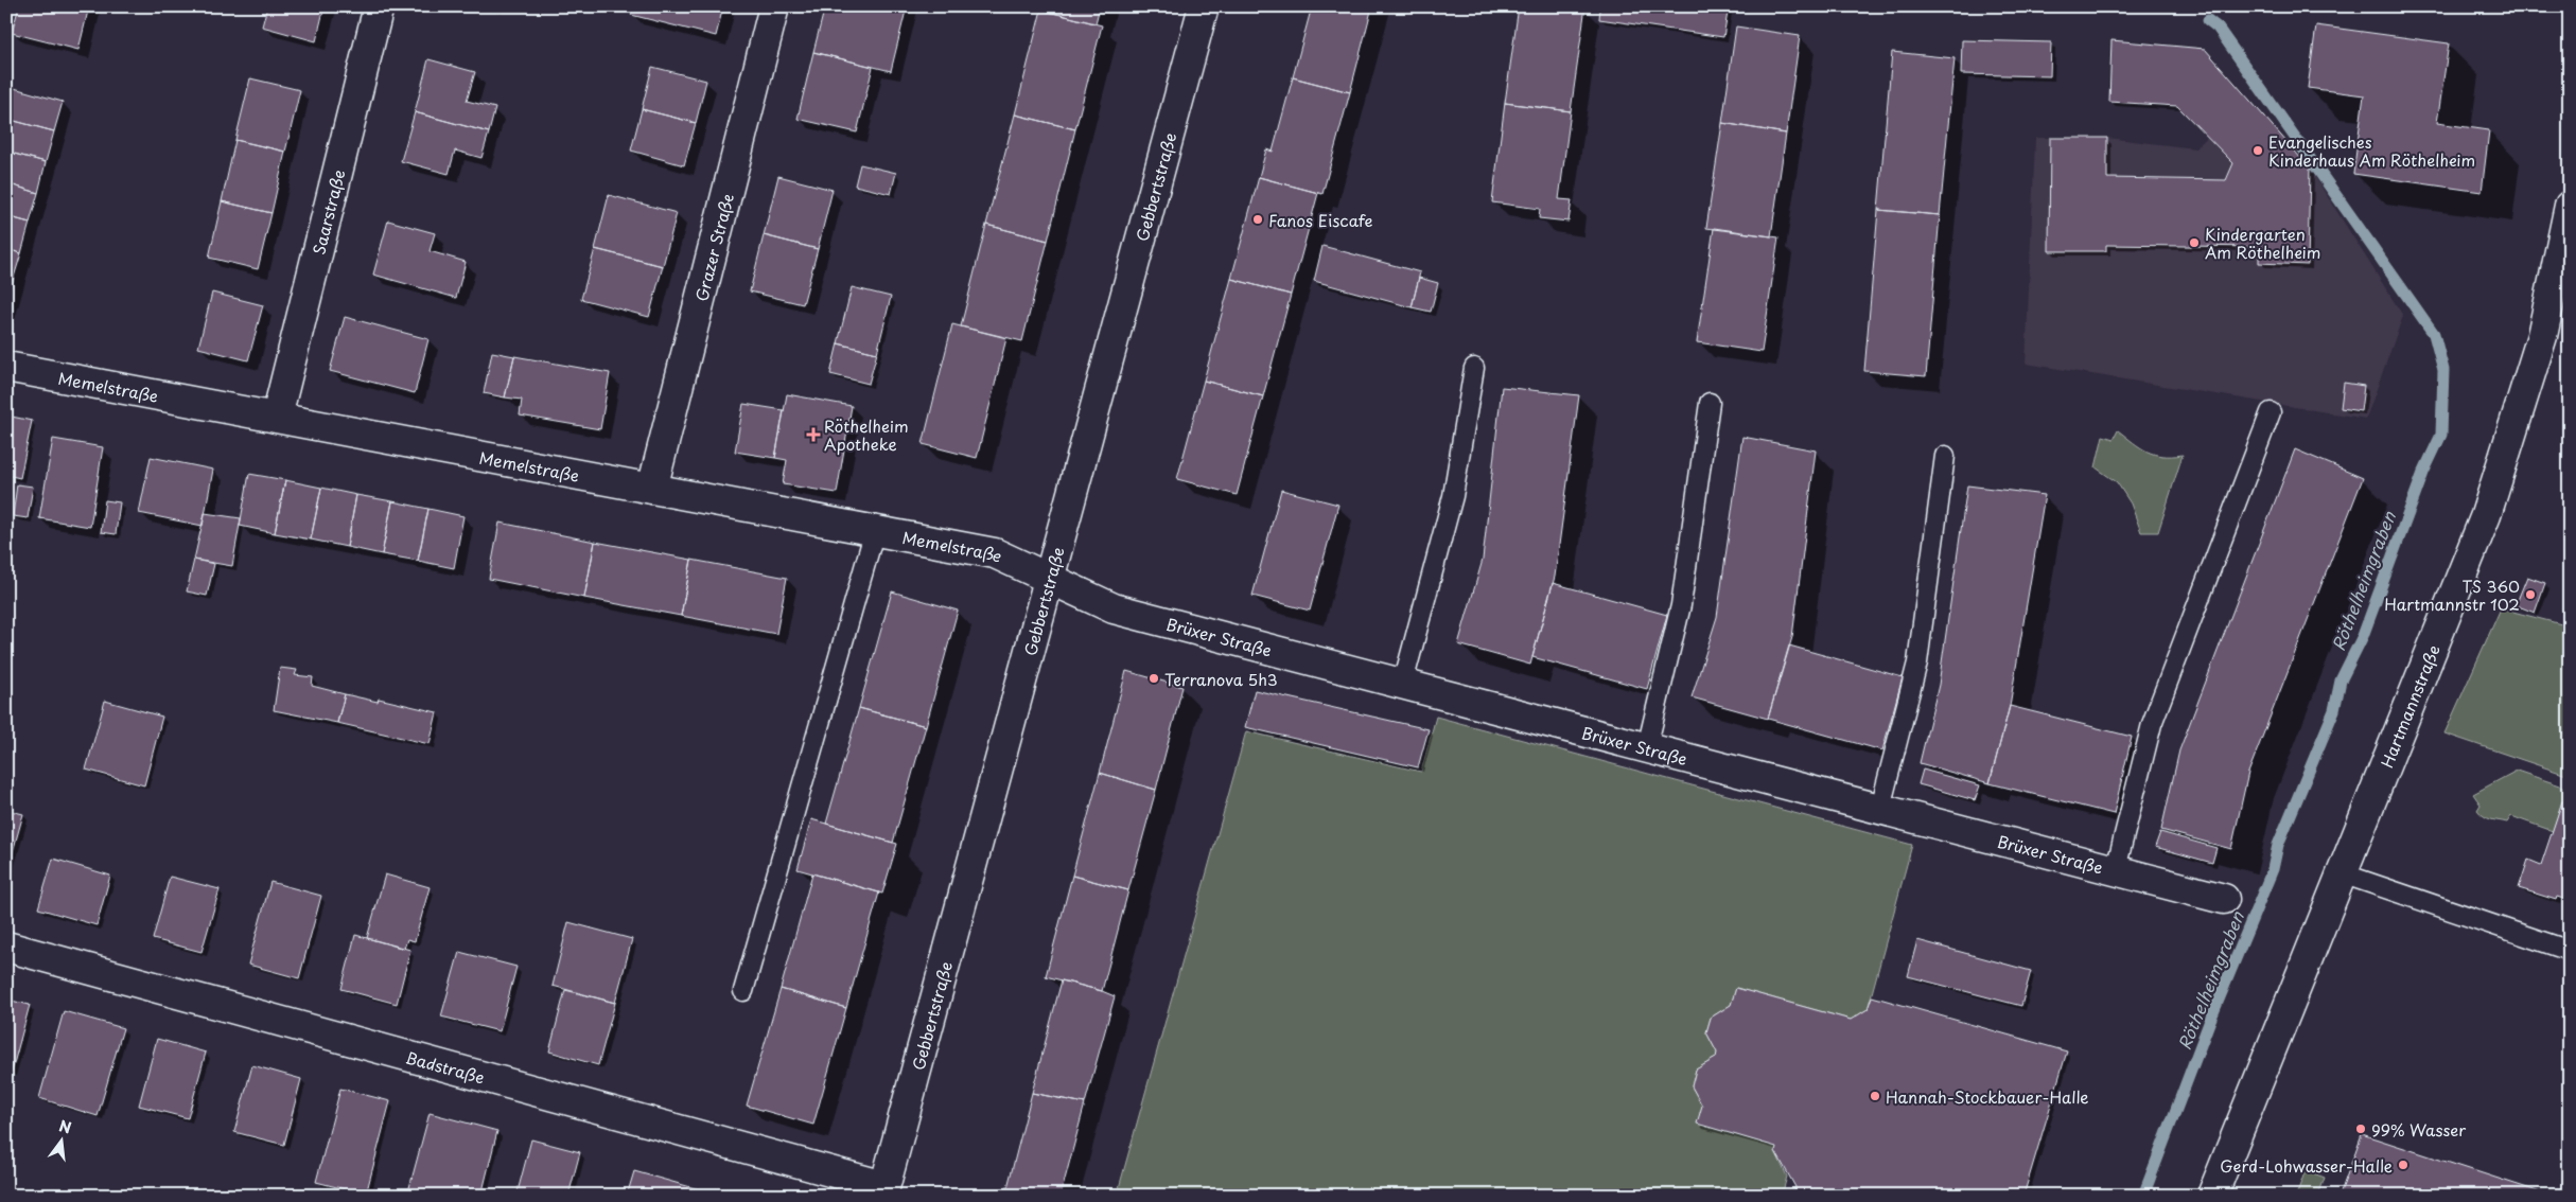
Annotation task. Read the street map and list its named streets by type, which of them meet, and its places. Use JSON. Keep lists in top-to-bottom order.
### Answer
{
  "streets": {
    "street": [
      "Gebbertstraße",
      "Saarstraße",
      "Grazer Straße",
      "Memelstraße",
      "Brüxer Straße",
      "Hartmannstraße",
      "Badstraße"
    ]
  },
  "crossings": [
    ["Gebbertstraße", "Memelstraße"],
    ["Gebbertstraße", "Brüxer Straße"],
    ["Gebbertstraße", "Badstraße"],
    ["Saarstraße", "Memelstraße"],
    ["Grazer Straße", "Memelstraße"],
    ["Memelstraße", "Brüxer Straße"]
  ],
  "water": ["Röthelheimgraben"],
  "places": {
    "other": [
      "Evangelisches Kinderhaus Am Röthelheim",
      "Fanos Eiscafe",
      "Kindergarten Am Röthelheim",
      "TS 360 Hartmannstr 102",
      "Terranova 5h3",
      "Hannah-Stockbauer-Halle",
      "99% Wasser",
      "Gerd-Lohwasser-Halle"
    ],
    "health": ["Röthelheim Apotheke"]
  },
  "north": "top"
}
